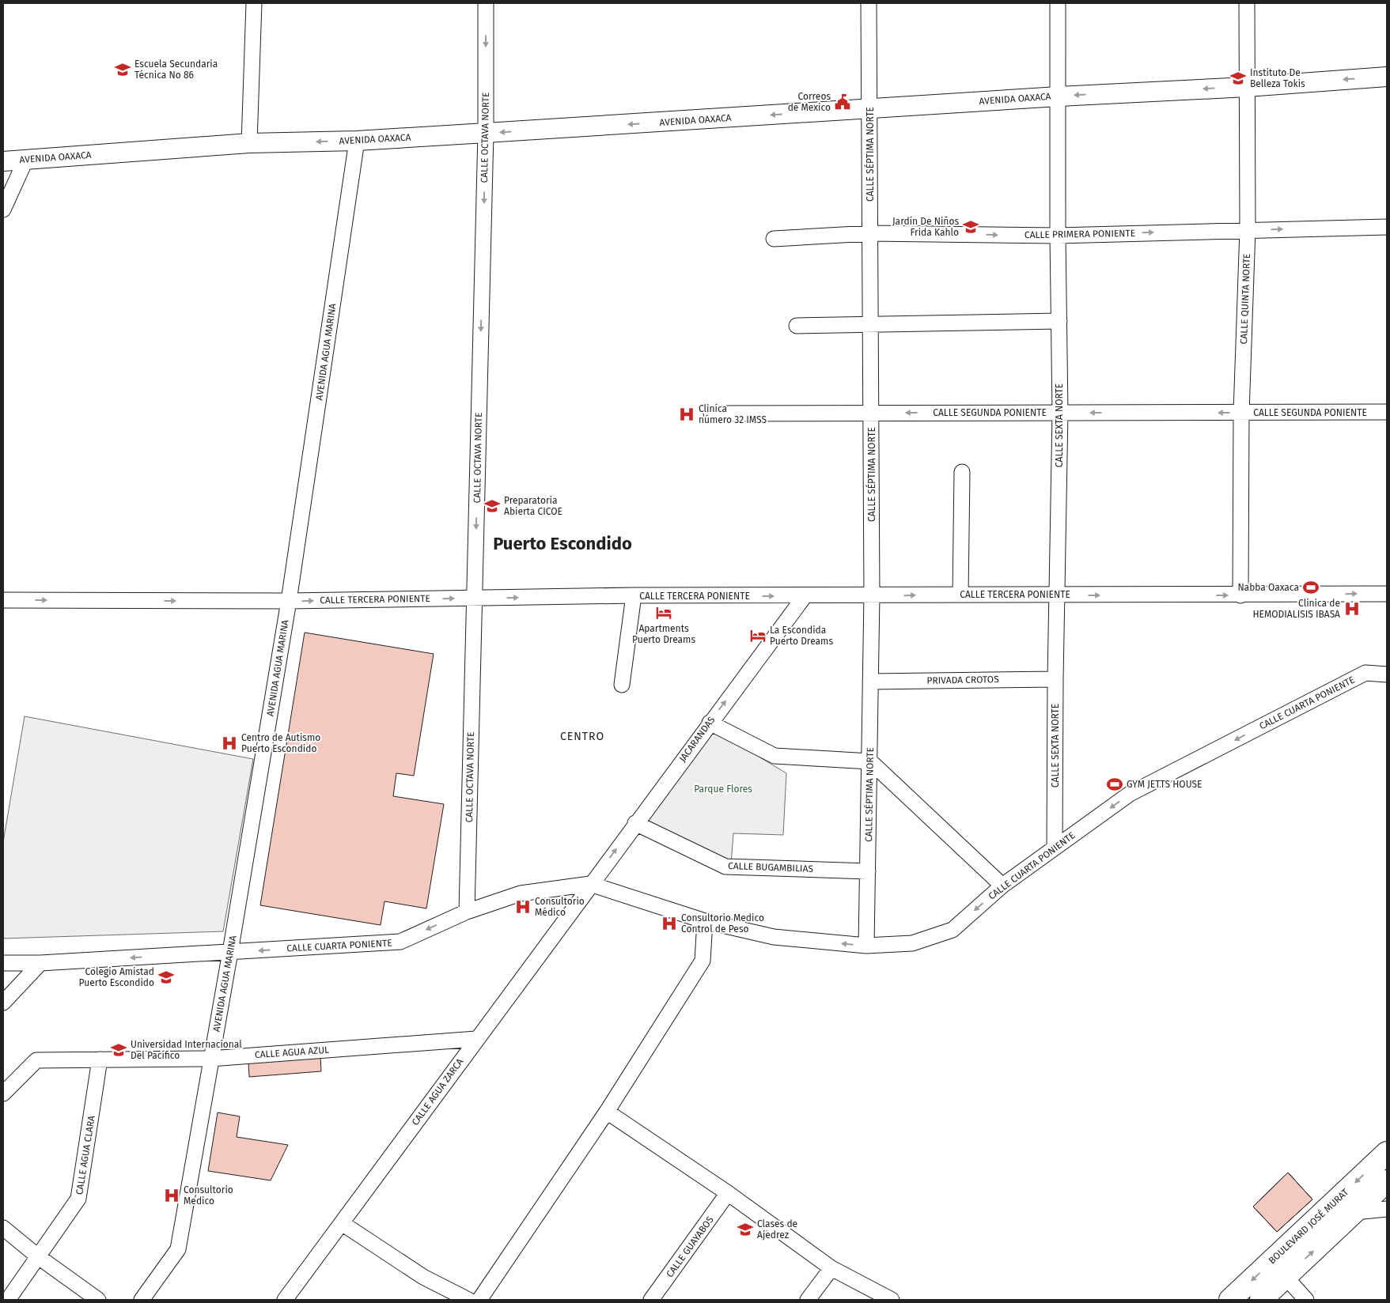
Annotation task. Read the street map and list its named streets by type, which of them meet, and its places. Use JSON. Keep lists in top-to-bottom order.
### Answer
{
  "streets": {
    "highway": ["BOULEVARD JOSÉ MURAT"],
    "main road": ["AVENIDA OAXACA"],
    "street": [
      "CALLE OCTAVA NORTE",
      "CALLE SÉPTIMA NORTE",
      "CALLE PRIMERA PONIENTE",
      "CALLE QUINTA NORTE",
      "AVENIDA AGUA MARINA",
      "CALLE SEGUNDA PONIENTE",
      "CALLE SEXTA NORTE",
      "CALLE TERCERA PONIENTE",
      "PRIVADA CROTOS",
      "CALLE CUARTA PONIENTE",
      "JACARANDAS",
      "CALLE BUGAMBILIAS",
      "CALLE AGUA AZUL",
      "CALLE AGUA ZARCA",
      "CALLE AGUA CLARA",
      "CALLE GUAYABOS"
    ]
  },
  "crossings": [
    ["AVENIDA OAXACA", "CALLE OCTAVA NORTE"],
    ["AVENIDA OAXACA", "CALLE SÉPTIMA NORTE"],
    ["AVENIDA OAXACA", "CALLE QUINTA NORTE"],
    ["AVENIDA OAXACA", "AVENIDA AGUA MARINA"],
    ["AVENIDA OAXACA", "CALLE SEXTA NORTE"],
    ["CALLE OCTAVA NORTE", "CALLE TERCERA PONIENTE"],
    ["CALLE OCTAVA NORTE", "CALLE CUARTA PONIENTE"],
    ["CALLE SÉPTIMA NORTE", "CALLE PRIMERA PONIENTE"],
    ["CALLE SÉPTIMA NORTE", "CALLE SEGUNDA PONIENTE"],
    ["CALLE SÉPTIMA NORTE", "CALLE TERCERA PONIENTE"],
    ["CALLE SÉPTIMA NORTE", "PRIVADA CROTOS"],
    ["CALLE SÉPTIMA NORTE", "CALLE CUARTA PONIENTE"],
    ["CALLE SÉPTIMA NORTE", "CALLE BUGAMBILIAS"],
    ["CALLE PRIMERA PONIENTE", "CALLE QUINTA NORTE"],
    ["CALLE PRIMERA PONIENTE", "CALLE SEXTA NORTE"],
    ["CALLE QUINTA NORTE", "CALLE SEGUNDA PONIENTE"],
    ["CALLE QUINTA NORTE", "CALLE TERCERA PONIENTE"],
    ["AVENIDA AGUA MARINA", "CALLE TERCERA PONIENTE"],
    ["AVENIDA AGUA MARINA", "CALLE CUARTA PONIENTE"],
    ["AVENIDA AGUA MARINA", "CALLE AGUA AZUL"],
    ["CALLE SEGUNDA PONIENTE", "CALLE SEXTA NORTE"],
    ["CALLE SEXTA NORTE", "CALLE TERCERA PONIENTE"],
    ["CALLE SEXTA NORTE", "PRIVADA CROTOS"],
    ["CALLE SEXTA NORTE", "CALLE CUARTA PONIENTE"],
    ["CALLE TERCERA PONIENTE", "JACARANDAS"],
    ["CALLE CUARTA PONIENTE", "JACARANDAS"],
    ["CALLE CUARTA PONIENTE", "CALLE AGUA ZARCA"],
    ["JACARANDAS", "CALLE BUGAMBILIAS"],
    ["JACARANDAS", "CALLE AGUA ZARCA"],
    ["CALLE AGUA AZUL", "CALLE AGUA ZARCA"],
    ["CALLE AGUA AZUL", "CALLE AGUA CLARA"]
  ],
  "one_way": [
    "AVENIDA OAXACA",
    "CALLE OCTAVA NORTE",
    "CALLE TERCERA PONIENTE",
    "CALLE CUARTA PONIENTE",
    "JACARANDAS"
  ],
  "districts": ["Puerto Escondido", "CENTRO"],
  "parks": ["Parque Flores"],
  "places": {
    "school or university": [
      "Escuela Secundaria Técnica No 86",
      "Instituto De Belleza Tokis",
      "Jardín De Niños Frida Kahlo",
      "Preparatoria Abierta CICOE",
      "Colegio Amistad Puerto Escondido",
      "Universidad Internacional Del Pacífico",
      "Clases de Ajedrez"
    ],
    "public building": ["Correos de Mexico"],
    "hospital": [
      "Cliníca número 32 IMSS",
      "Clinica de HEMODIALISIS IBASA",
      "Centro de Autismo Puerto Escondido",
      "Consultorio Médico",
      "Consultorio Medico Control de Peso",
      "Consultorio Medico"
    ],
    "sports": ["Nabba Oaxaca", "GYM JETTS HOUSE"],
    "hotel": ["Apartments Puerto Dreams", "La Escondida Puerto Dreams"]
  }
}
